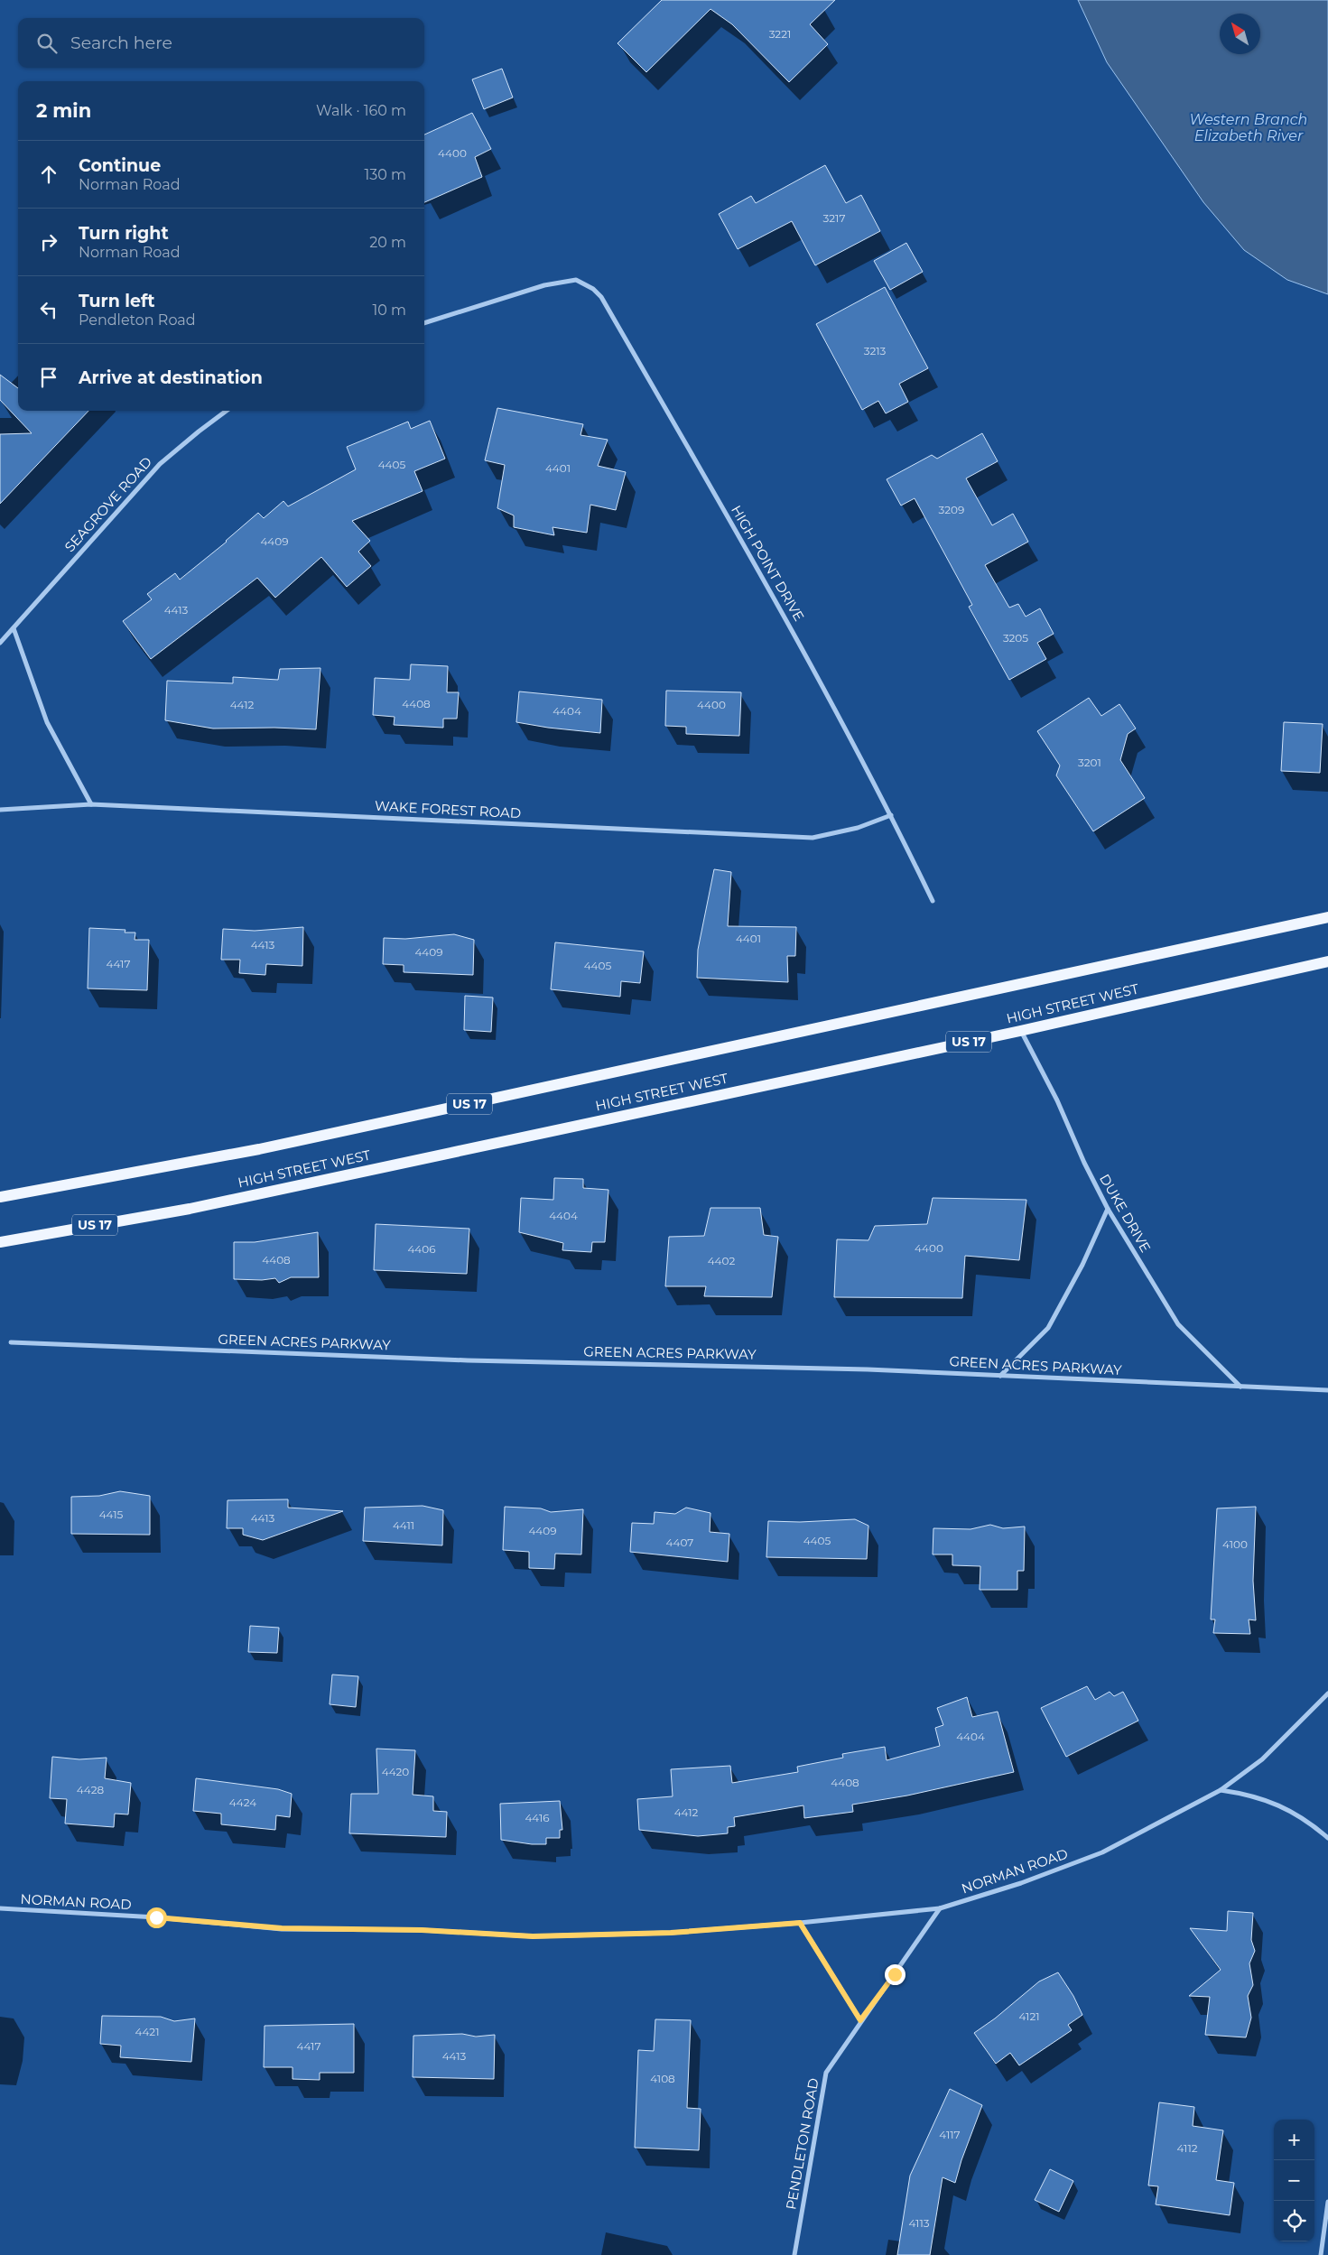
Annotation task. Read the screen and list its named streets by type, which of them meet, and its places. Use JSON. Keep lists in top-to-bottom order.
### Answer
{
  "streets": {
    "main road": ["HIGH STREET WEST", "US 17"],
    "street": [
      "SEAGROVE ROAD",
      "HIGH POINT DRIVE",
      "WAKE FOREST ROAD",
      "DUKE DRIVE",
      "GREEN ACRES PARKWAY",
      "NORMAN ROAD",
      "PENDLETON ROAD"
    ]
  },
  "crossings": [
    ["HIGH POINT DRIVE", "WAKE FOREST ROAD"],
    ["HIGH STREET WEST", "DUKE DRIVE"],
    ["DUKE DRIVE", "GREEN ACRES PARKWAY"],
    ["NORMAN ROAD", "PENDLETON ROAD"]
  ],
  "water": ["Western Branch Elizabeth River"],
  "house_numbers": [
    "3221",
    "4400",
    "3217",
    "3213",
    "4405",
    "4401",
    "3209",
    "4409",
    "4413",
    "3205",
    "4408",
    "4412",
    "4400",
    "4404",
    "3201",
    "4401",
    "4413",
    "4409",
    "4417",
    "4405",
    "4404",
    "4400",
    "4406",
    "4408",
    "4402",
    "4415",
    "4413",
    "4411",
    "4409",
    "4405",
    "4407",
    "4100",
    "4404",
    "4420",
    "4408",
    "4428",
    "4424",
    "4412",
    "4416",
    "4121",
    "4421",
    "4417",
    "4413",
    "4108",
    "4117",
    "4112",
    "4113"
  ],
  "north": "top left",
  "page": {
    "search": "Search here",
    "heading": ["2 min", "Walk · 160 m"],
    "list": [
      ["Continue", "Norman Road", "130 m"],
      ["Turn right", "Norman Road", "20 m"],
      ["Turn left", "Pendleton Road", "10 m"],
      "Arrive at destination"
    ],
    "map_buttons": ["+", "−"]
  }
}
